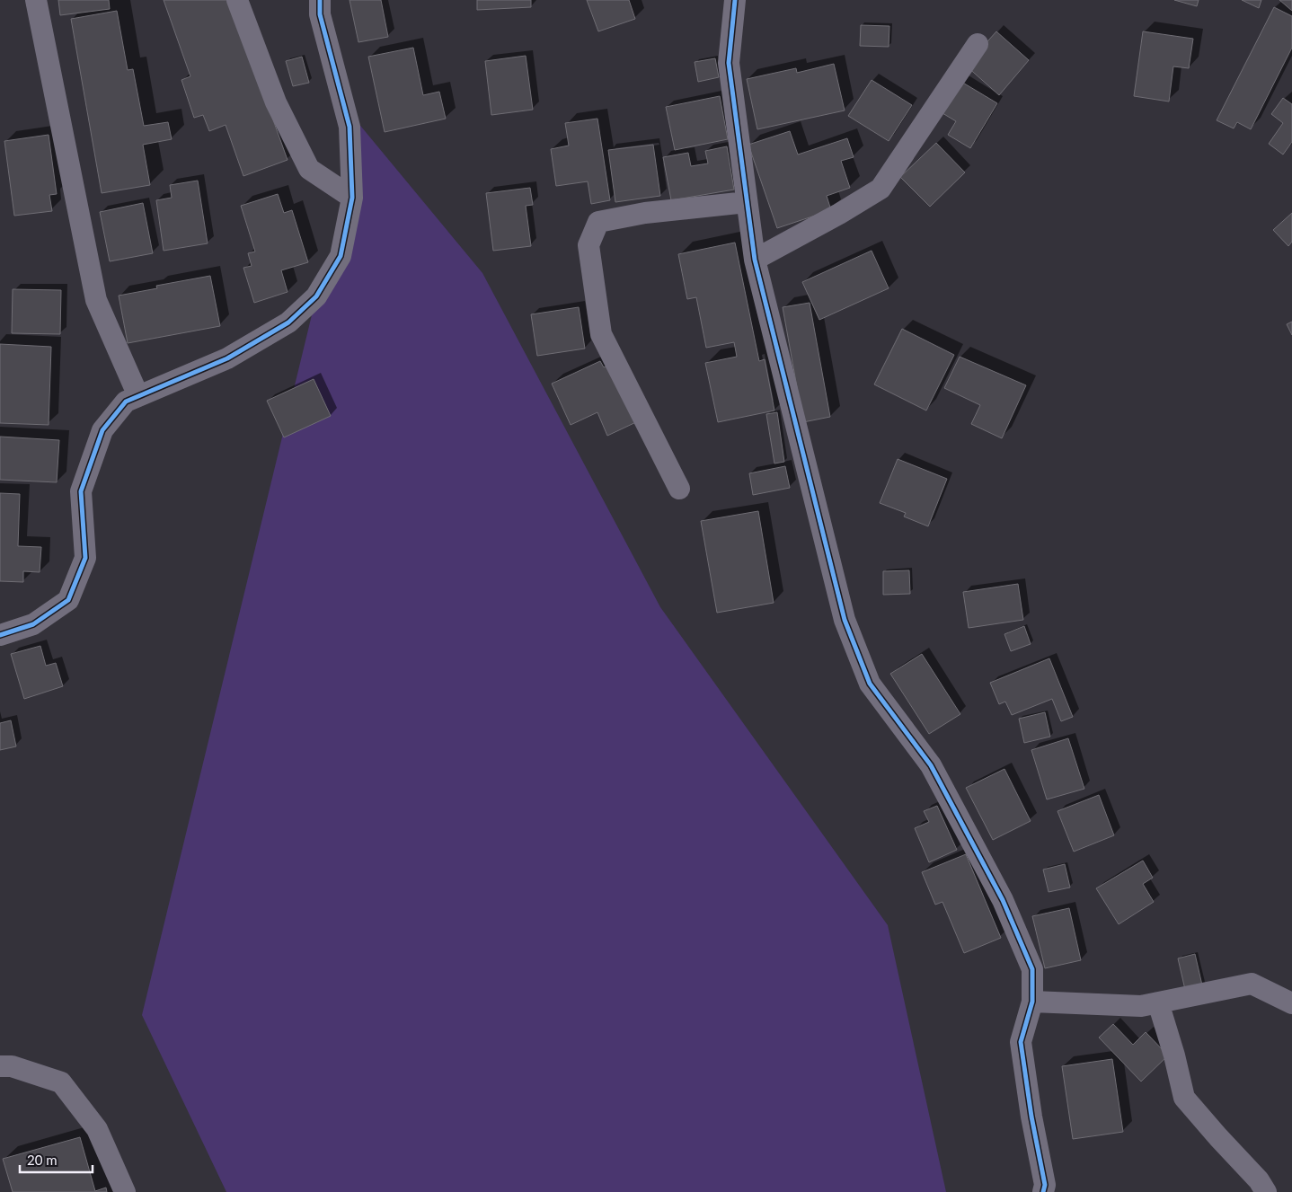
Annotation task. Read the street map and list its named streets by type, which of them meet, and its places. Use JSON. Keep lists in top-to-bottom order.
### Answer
{
  "scale_bar": "20 m"
}
